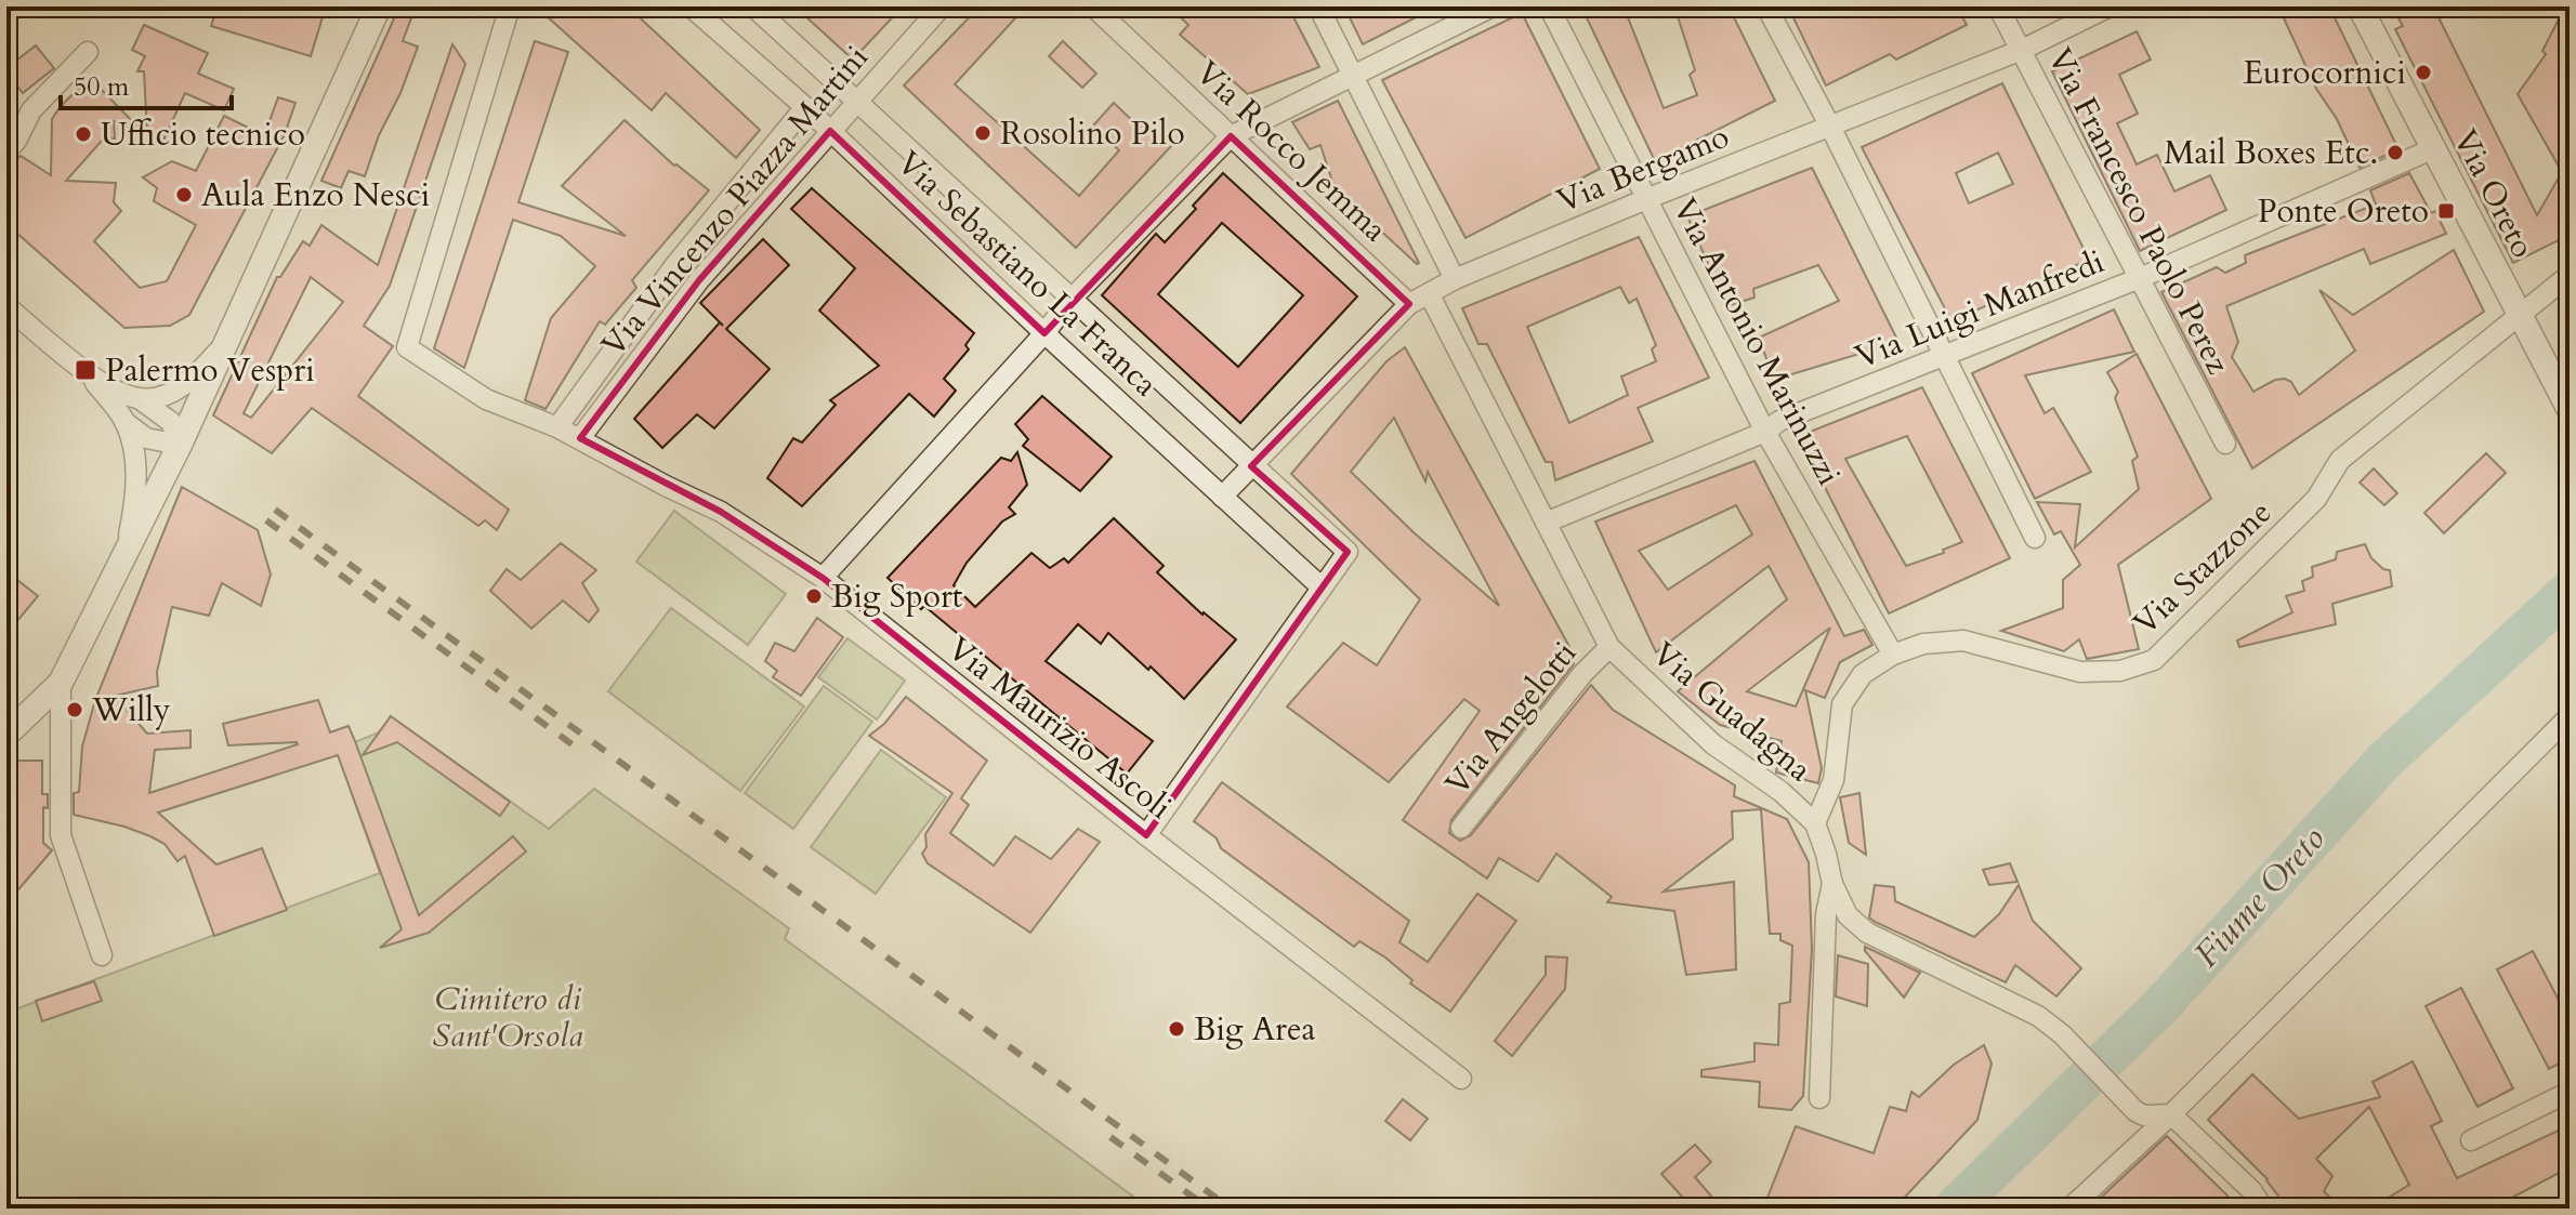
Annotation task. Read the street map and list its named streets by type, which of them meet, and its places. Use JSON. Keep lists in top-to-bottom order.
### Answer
{
  "streets": {
    "street": [
      "Via Rocco Jemma",
      "Via Bergamo",
      "Via Oreto",
      "Via Vincenzo Piazza Martini",
      "Via Francesco Paolo Perez",
      "Via Sebastiano La Franca",
      "Via Luigi Manfredi",
      "Via Antonio Marinuzzi",
      "Via Stazzone",
      "Via Guadagna",
      "Via Angelotti",
      "Via Maurizio Ascoli"
    ]
  },
  "crossings": [
    ["Via Rocco Jemma", "Via Bergamo"],
    ["Via Bergamo", "Via Francesco Paolo Perez"],
    ["Via Bergamo", "Via Sebastiano La Franca"],
    ["Via Bergamo", "Via Antonio Marinuzzi"],
    ["Via Bergamo", "Via Guadagna"],
    ["Via Oreto", "Via Luigi Manfredi"],
    ["Via Oreto", "Via Stazzone"],
    ["Via Vincenzo Piazza Martini", "Via Sebastiano La Franca"],
    ["Via Vincenzo Piazza Martini", "Via Maurizio Ascoli"],
    ["Via Francesco Paolo Perez", "Via Luigi Manfredi"],
    ["Via Luigi Manfredi", "Via Antonio Marinuzzi"],
    ["Via Luigi Manfredi", "Via Guadagna"],
    ["Via Antonio Marinuzzi", "Via Stazzone"],
    ["Via Stazzone", "Via Guadagna"],
    ["Via Guadagna", "Via Angelotti"]
  ],
  "water": ["Fiume Oreto"],
  "parks": ["Cimitero di Sant'Orsola"],
  "places": {
    "other": [
      "Eurocornici",
      "Rosolino Pilo",
      "Ufficio tecnico",
      "Mail Boxes Etc.",
      "Aula Enzo Nesci",
      "Big Sport",
      "Willy",
      "Big Area"
    ],
    "transit": ["Ponte Oreto", "Palermo Vespri"]
  },
  "scale_bar": "50 m"
}
